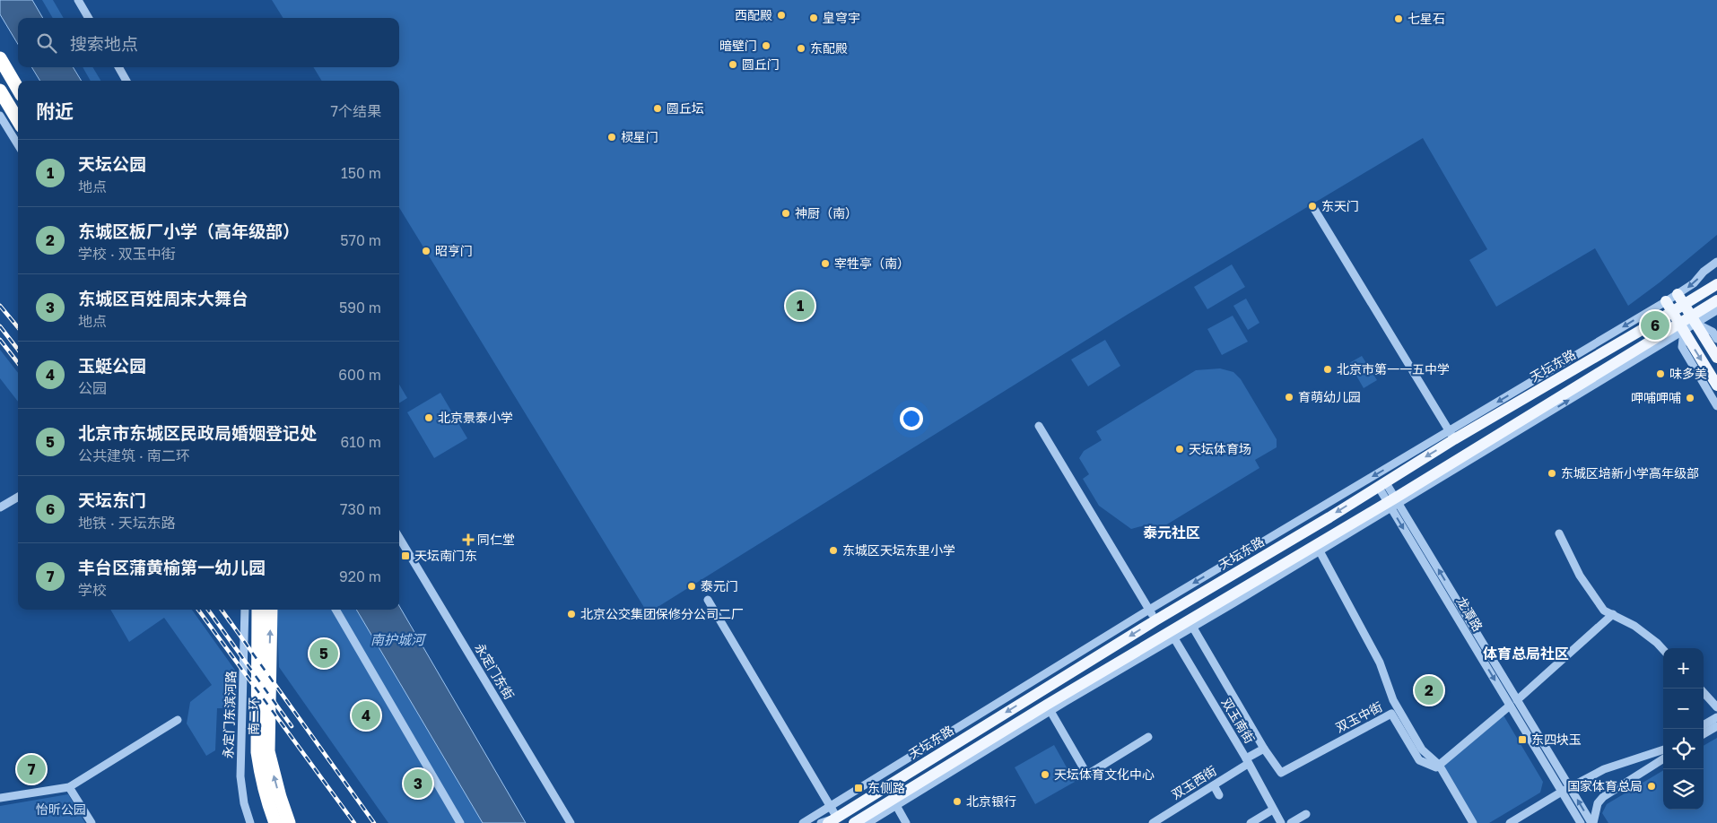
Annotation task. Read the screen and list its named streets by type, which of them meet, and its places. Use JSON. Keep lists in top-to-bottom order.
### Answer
{
  "streets": {
    "highway": ["南二环"],
    "main road": ["天坛东路"],
    "street": [
      "龙潭路",
      "永定门东街",
      "永定门东滨河路",
      "双玉中街",
      "双玉南街",
      "双玉西街"
    ]
  },
  "crossings": [
    ["天坛东路", "龙潭路"],
    ["双玉南街", "双玉西街"]
  ],
  "districts": ["泰元社区", "体育总局社区"],
  "water": ["南护城河"],
  "parks": ["怡昕公园"],
  "places": {
    "other": [
      "西配殿",
      "皇穹宇",
      "七星石",
      "暗壁门",
      "东配殿",
      "圆丘门",
      "圆丘坛",
      "棂星门",
      "东天门",
      "神厨（南）",
      "昭亨门",
      "宰牲亭（南）",
      "北京市第一一五中学",
      "味多美",
      "育萌幼儿园",
      "呷哺呷哺",
      "北京景泰小学",
      "天坛体育场",
      "东城区培新小学高年级部",
      "东城区天坛东里小学",
      "泰元门",
      "北京公交集团保修分公司二厂",
      "天坛体育文化中心",
      "国家体育总局",
      "北京银行"
    ],
    "health": ["同仁堂"],
    "transit": ["天坛南门东", "东四块玉", "东侧路"]
  },
  "page": {
    "search": "搜索地点",
    "heading": ["附近", "7个结果"],
    "list": [
      {
        "mark": "1",
        "name": "天坛公园",
        "note": "地点",
        "value": "150 m"
      },
      {
        "mark": "2",
        "name": "东城区板厂小学（高年级部）",
        "note": "学校 · 双玉中街",
        "value": "570 m"
      },
      {
        "mark": "3",
        "name": "东城区百姓周末大舞台",
        "note": "地点",
        "value": "590 m"
      },
      {
        "mark": "4",
        "name": "玉蜓公园",
        "note": "公园",
        "value": "600 m"
      },
      {
        "mark": "5",
        "name": "北京市东城区民政局婚姻登记处",
        "note": "公共建筑 · 南二环",
        "value": "610 m"
      },
      {
        "mark": "6",
        "name": "天坛东门",
        "note": "地铁 · 天坛东路",
        "value": "730 m"
      },
      {
        "mark": "7",
        "name": "丰台区蒲黄榆第一幼儿园",
        "note": "学校",
        "value": "920 m"
      }
    ],
    "pins": [
      "1",
      "6",
      "5",
      "2",
      "4",
      "7",
      "3"
    ],
    "map_buttons": ["+", "−"]
  }
}
